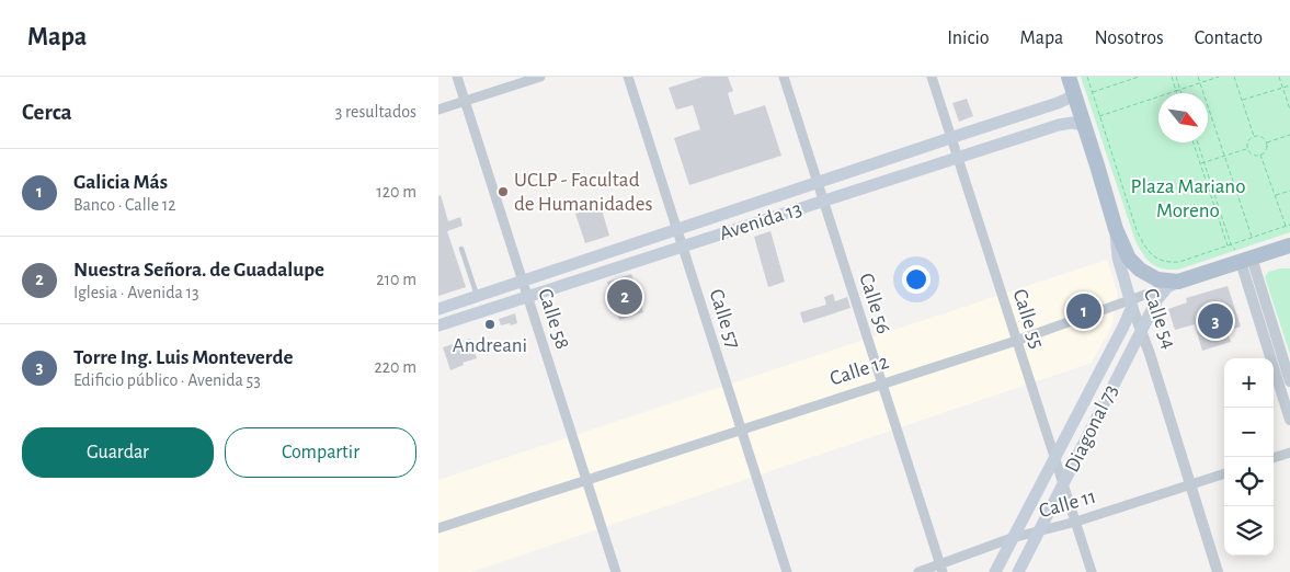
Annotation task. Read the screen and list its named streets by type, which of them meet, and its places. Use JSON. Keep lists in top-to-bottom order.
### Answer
{
  "streets": {
    "main road": [
      "Avenida 13",
      "Calle 54",
      "Calle 12",
      "Diagonal 73"
    ],
    "street": [
      "Calle 56",
      "Calle 58",
      "Calle 57",
      "Calle 55",
      "Calle 11"
    ]
  },
  "crossings": [
    ["Avenida 13", "Calle 56"],
    ["Avenida 13", "Calle 58"],
    ["Avenida 13", "Calle 57"],
    ["Avenida 13", "Calle 55"],
    ["Avenida 13", "Calle 54"],
    ["Calle 56", "Calle 12"],
    ["Calle 56", "Calle 11"],
    ["Calle 58", "Calle 12"],
    ["Calle 57", "Calle 12"],
    ["Calle 55", "Calle 12"],
    ["Calle 55", "Diagonal 73"],
    ["Calle 55", "Calle 11"],
    ["Calle 54", "Calle 12"],
    ["Calle 54", "Diagonal 73"],
    ["Calle 54", "Calle 11"],
    ["Calle 12", "Diagonal 73"],
    ["Diagonal 73", "Calle 11"]
  ],
  "parks": ["Plaza Mariano Moreno"],
  "places": ["UCLP - Facultad de Humanidades", "Andreani"],
  "north": "bottom right",
  "page": {
    "header": "Mapa",
    "nav": [
      "Inicio",
      "Mapa",
      "Nosotros",
      "Contacto"
    ],
    "heading": ["Cerca", "3 resultados"],
    "list": [
      {
        "mark": "1",
        "name": "Galicia Más",
        "note": "Banco · Calle 12",
        "value": "120 m"
      },
      {
        "mark": "2",
        "name": "Nuestra Señora. de Guadalupe",
        "note": "Iglesia · Avenida 13",
        "value": "210 m"
      },
      {
        "mark": "3",
        "name": "Torre Ing. Luis Monteverde",
        "note": "Edificio público · Avenida 53",
        "value": "220 m"
      }
    ],
    "pins": ["2", "1", "3"],
    "map_buttons": ["+", "−"],
    "buttons": ["Guardar", "Compartir"]
  }
}
